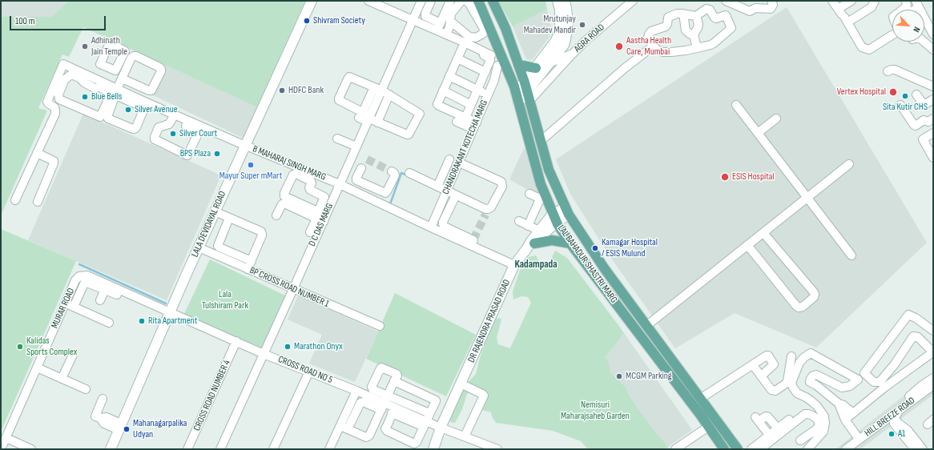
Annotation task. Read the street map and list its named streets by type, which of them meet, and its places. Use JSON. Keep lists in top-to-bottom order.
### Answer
{
  "streets": {
    "main road": ["LAL BAHADUR SHASTRI MARG"],
    "street": [
      "AGRA ROAD",
      "CHANDRAKANT KOTECHA MARG",
      "B MAHARAJ SINGH MARG",
      "LALA DEVIDAYAL ROAD",
      "D C DAS MARG",
      "BP CROSS ROAD NUMBER 1",
      "MURAR ROAD",
      "DR RAJENDRA PRASAD ROAD",
      "CROSS ROAD NO 5",
      "CROSS ROAD NUMBER 4",
      "HILL BREEZE ROAD"
    ]
  },
  "crossings": [
    ["CHANDRAKANT KOTECHA MARG", "B MAHARAJ SINGH MARG"],
    ["B MAHARAJ SINGH MARG", "LALA DEVIDAYAL ROAD"],
    ["B MAHARAJ SINGH MARG", "D C DAS MARG"],
    ["B MAHARAJ SINGH MARG", "DR RAJENDRA PRASAD ROAD"],
    ["LALA DEVIDAYAL ROAD", "BP CROSS ROAD NUMBER 1"],
    ["LALA DEVIDAYAL ROAD", "MURAR ROAD"],
    ["LALA DEVIDAYAL ROAD", "CROSS ROAD NO 5"],
    ["D C DAS MARG", "BP CROSS ROAD NUMBER 1"],
    ["D C DAS MARG", "CROSS ROAD NO 5"],
    ["LAL BAHADUR SHASTRI MARG", "DR RAJENDRA PRASAD ROAD"],
    ["MURAR ROAD", "CROSS ROAD NO 5"],
    ["DR RAJENDRA PRASAD ROAD", "CROSS ROAD NO 5"],
    ["CROSS ROAD NO 5", "CROSS ROAD NUMBER 4"]
  ],
  "districts": ["Kadampada"],
  "parks": ["Lala Tulshiram Park", "Nemisuri Maharajsaheb Garden"],
  "places": [
    "Shivram Society",
    "Mrutunjay Mahadev Mandir",
    "Adhinath Jain Temple",
    "Aastha Health Care, Mumbai",
    "HDFC Bank",
    "Vertex Hospital",
    "Sita Kutir CHS",
    "Blue Bells",
    "Silver Avenue",
    "Silver Court",
    "BPS Plaza",
    "Mayur Super mMart",
    "ESIS Hospital",
    "Kamagar Hospital / ESIS Mulund",
    "Rita Apartment",
    "Kalidas Sports Complex",
    "Marathon Onyx",
    "MCGM Parking",
    "Mahanagarpalika Udyan",
    "A1"
  ],
  "scale_bar": "100 m",
  "north": "bottom right"
}
